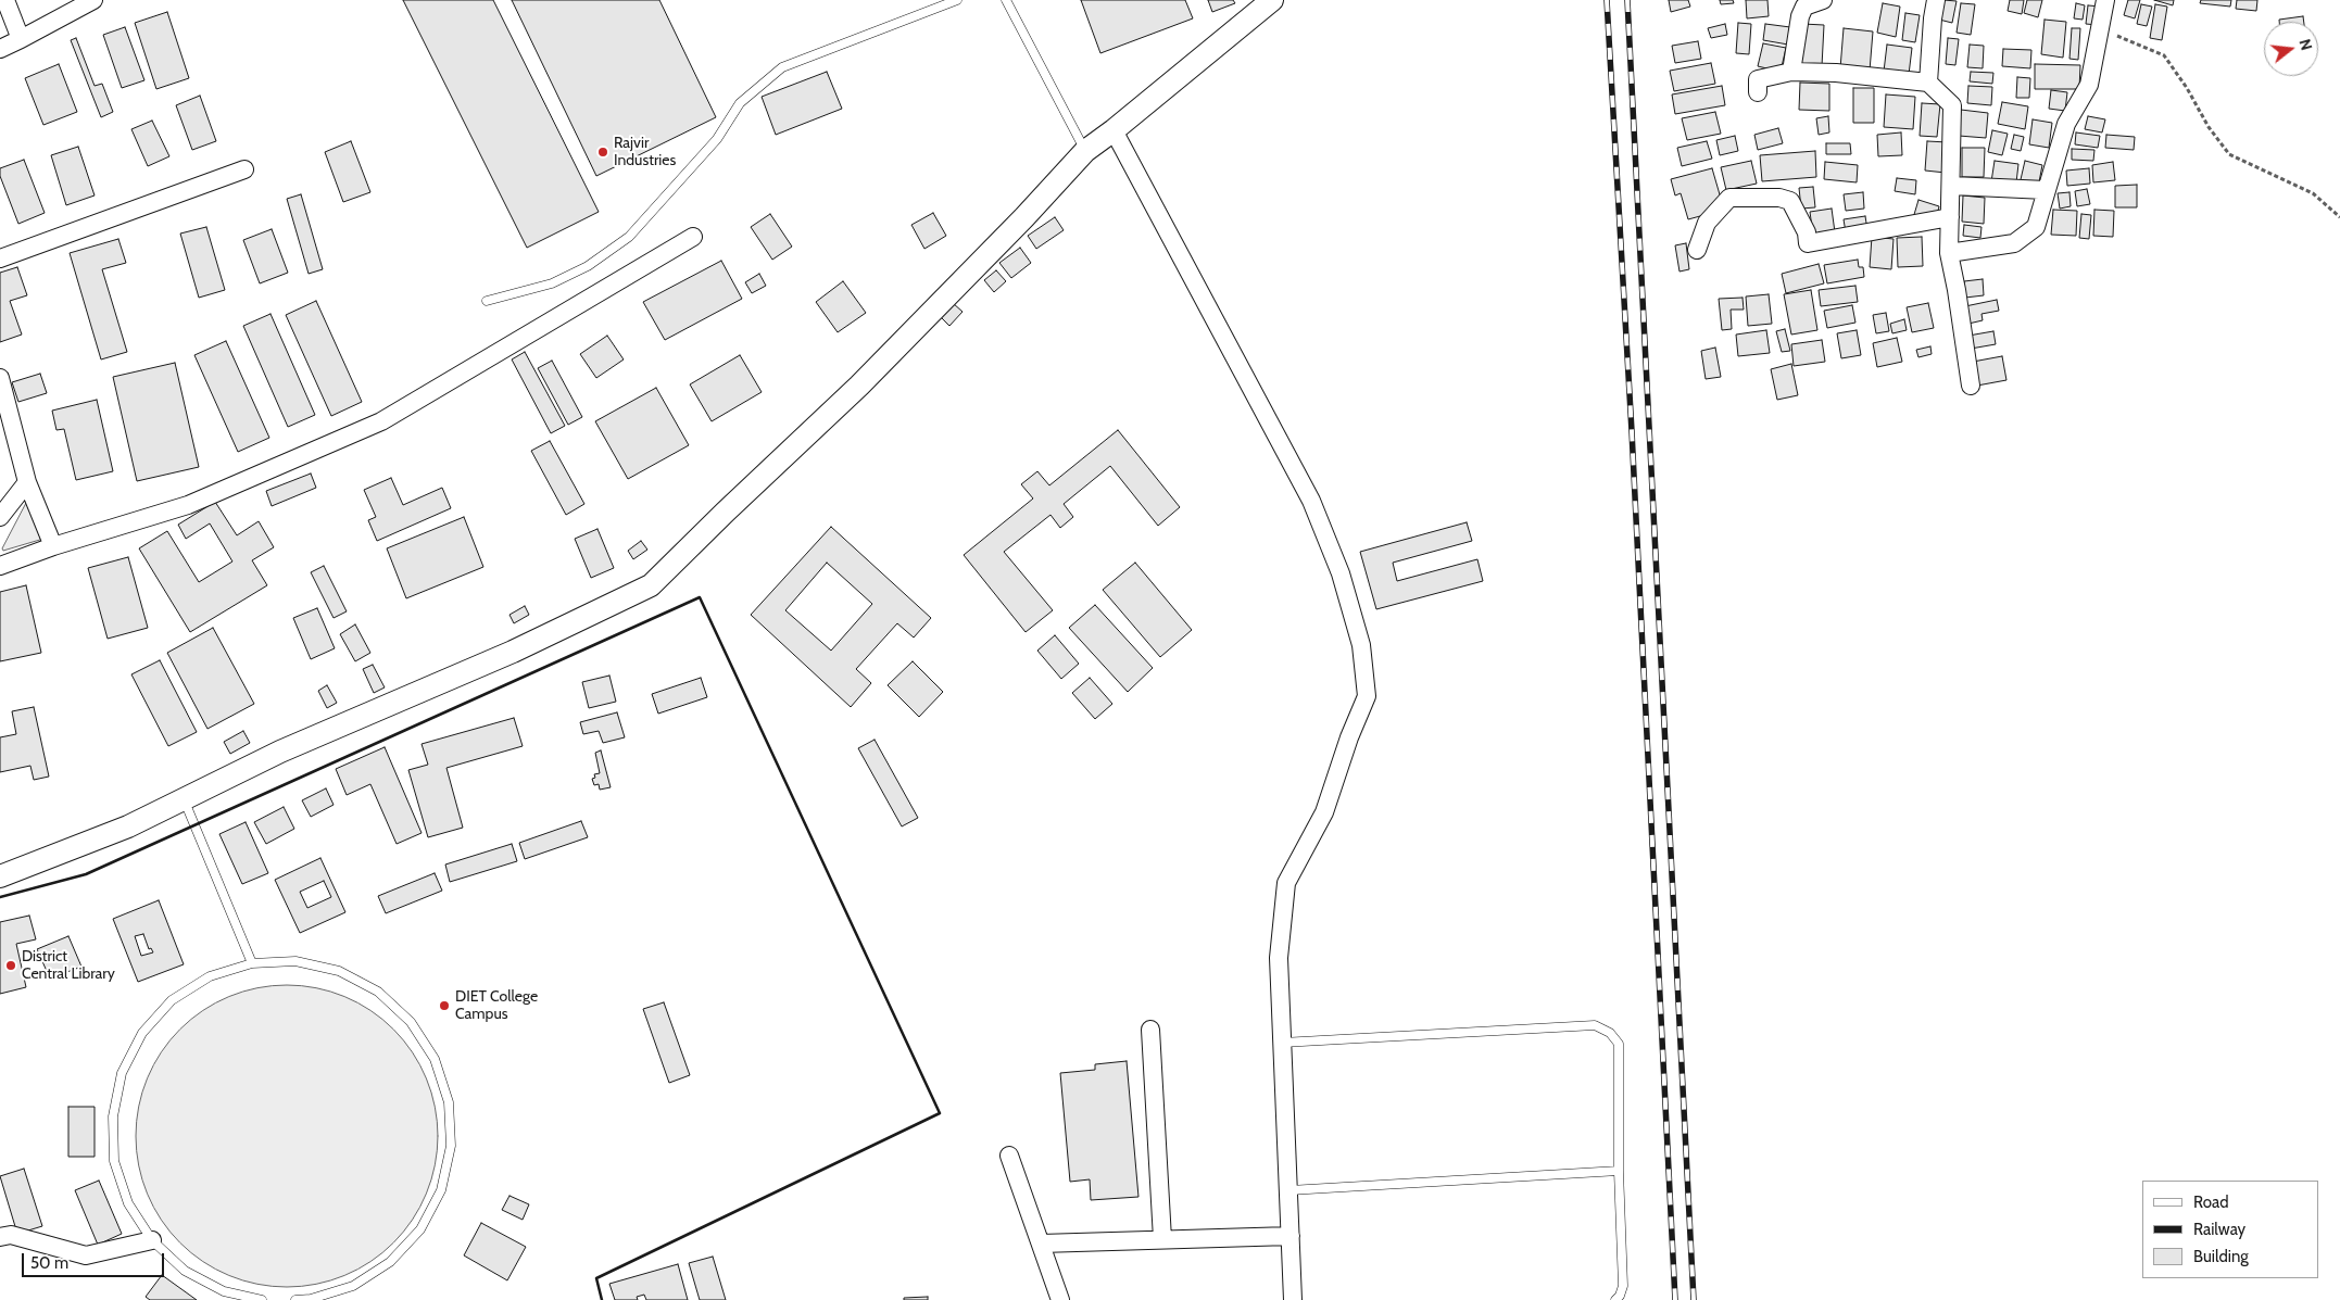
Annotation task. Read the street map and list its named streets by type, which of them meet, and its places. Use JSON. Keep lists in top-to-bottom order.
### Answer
{
  "places": ["Rajvir Industries", "District Central Library", "DIET College Campus"],
  "legend": ["Road", "Railway", "Building"],
  "scale_bar": "50 m",
  "north": "right"
}
